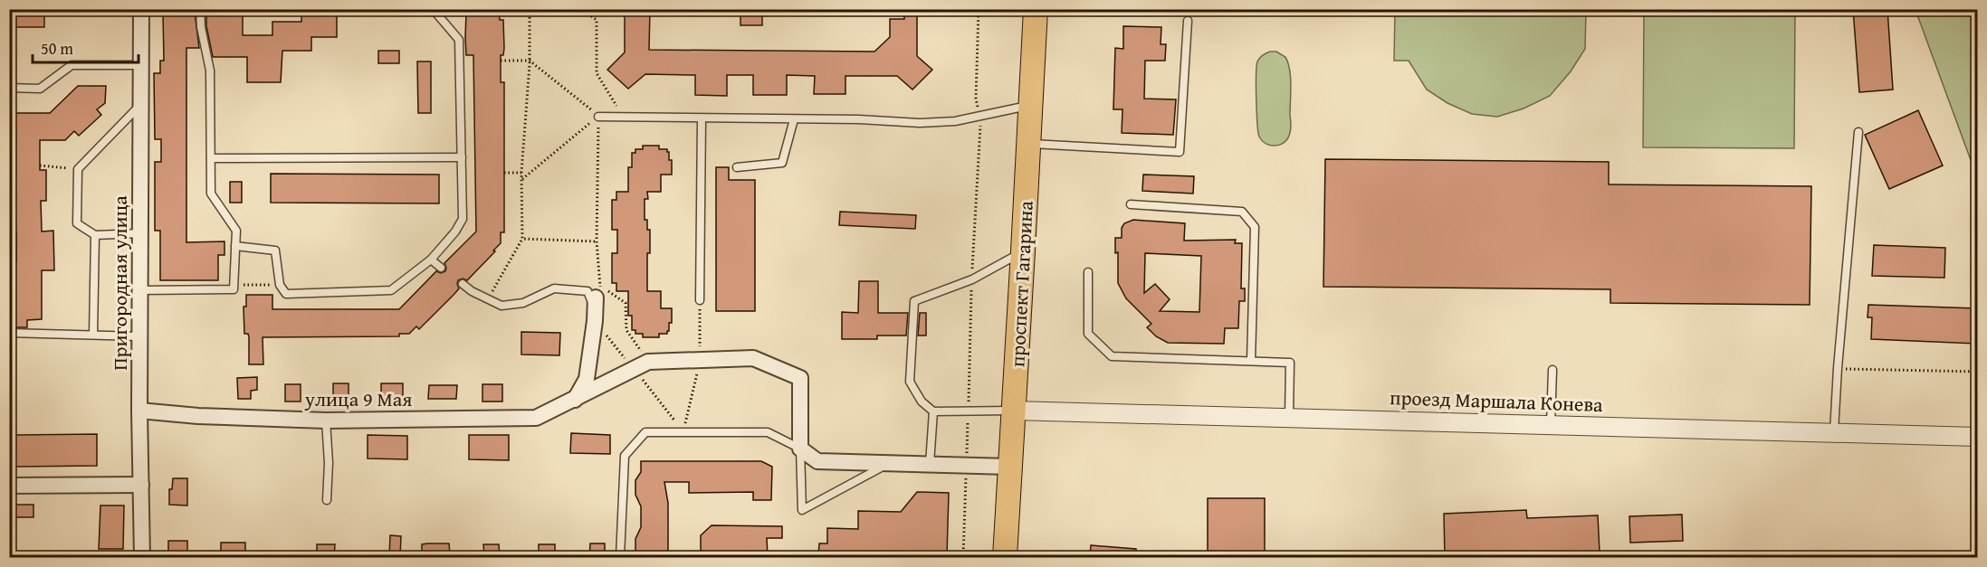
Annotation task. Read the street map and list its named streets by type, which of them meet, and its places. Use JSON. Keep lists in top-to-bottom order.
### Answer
{
  "streets": {
    "main road": ["проспект Гагарина"],
    "street": ["Пригородная улица", "улица 9 Мая", "проезд Маршала Конева"]
  },
  "crossings": [
    ["Пригородная улица", "улица 9 Мая"],
    ["проспект Гагарина", "проезд Маршала Конева"]
  ],
  "scale_bar": "50 m"
}
